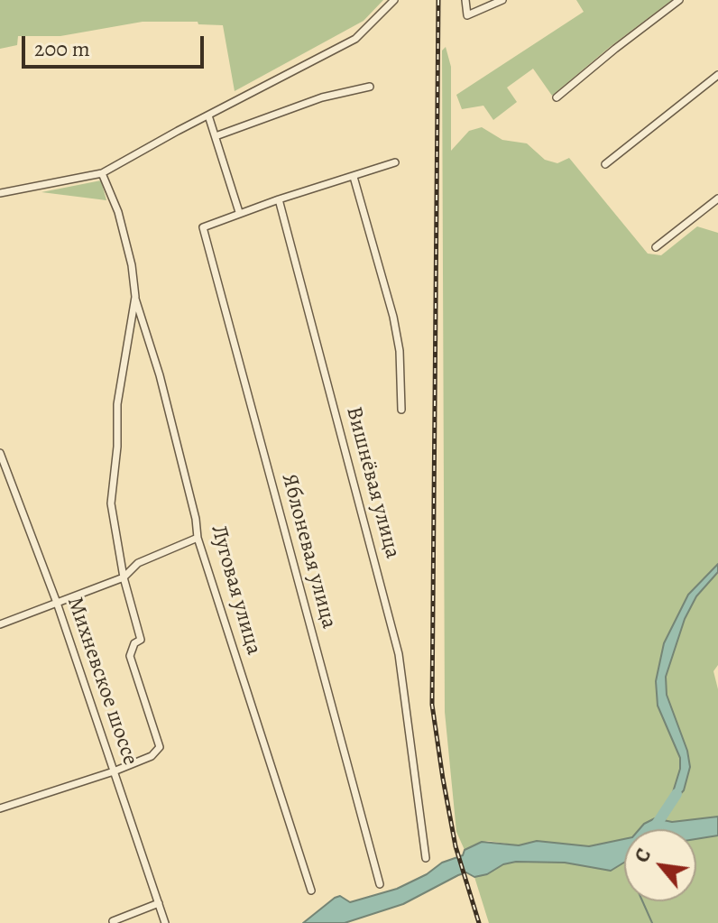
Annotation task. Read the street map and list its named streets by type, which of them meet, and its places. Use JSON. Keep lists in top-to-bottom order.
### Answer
{
  "streets": {
    "street": [
      "Вишнёвая улица",
      "Яблоневая улица",
      "Луговая улица",
      "Михневское шоссе"
    ]
  },
  "scale_bar": "200 m",
  "north": "top left"
}
